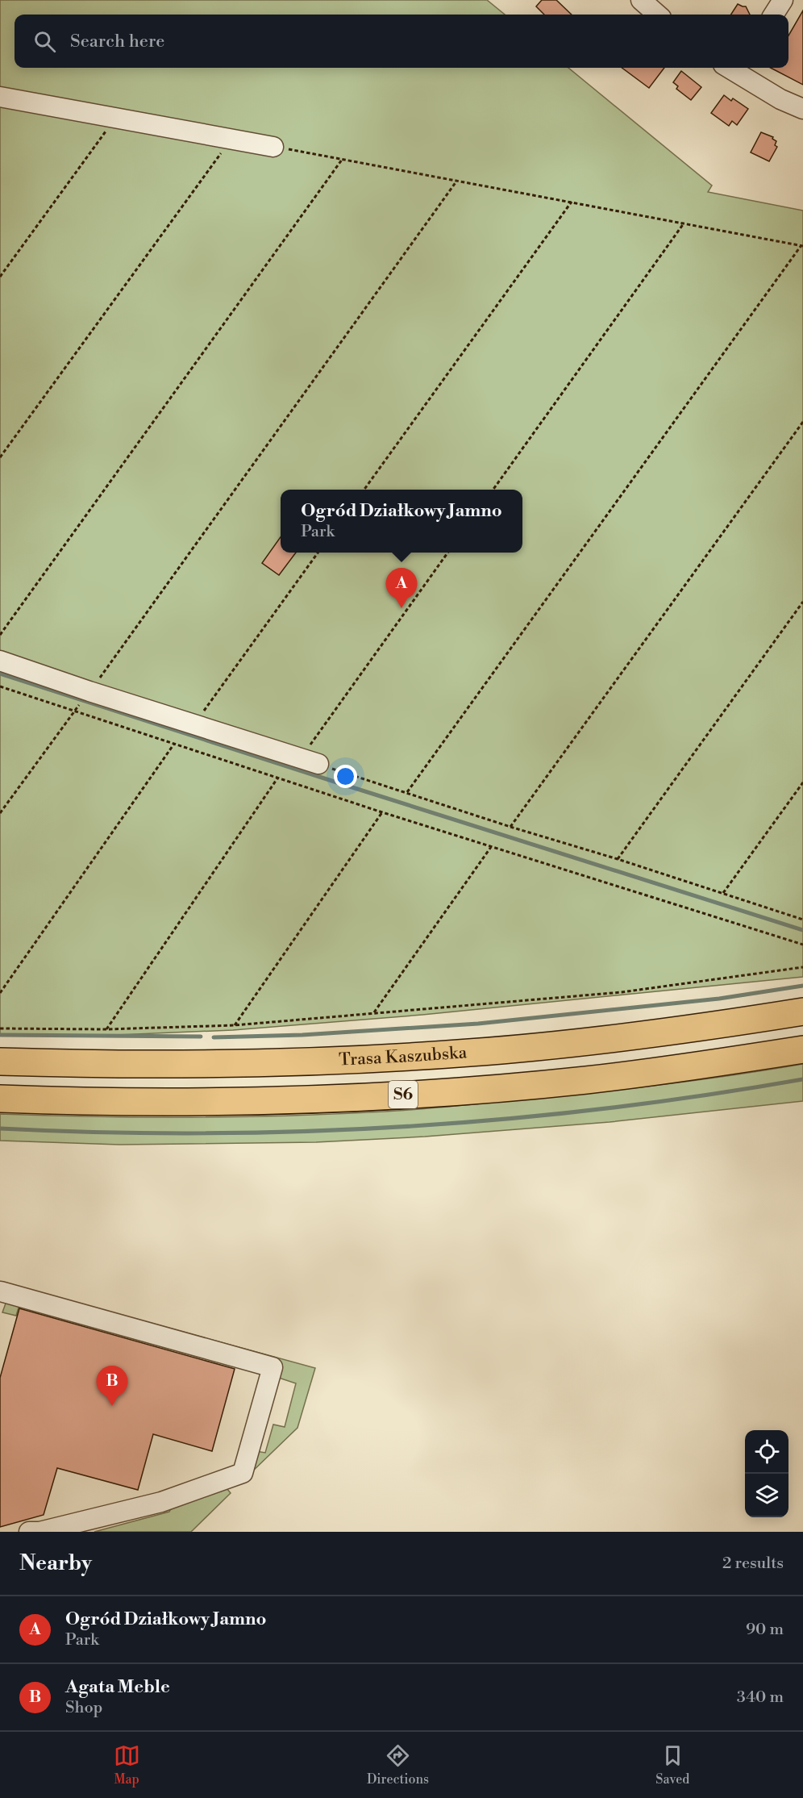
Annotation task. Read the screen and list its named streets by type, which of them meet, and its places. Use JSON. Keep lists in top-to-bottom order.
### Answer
{
  "streets": {
    "highway": ["Trasa Kaszubska", "S6"]
  },
  "page": {
    "search": "Search here",
    "popup": ["Ogród Działkowy Jamno", "Park"],
    "pins": ["A", "B"],
    "heading": ["Nearby", "2 results"],
    "list": [
      {
        "mark": "A",
        "name": "Ogród Działkowy Jamno",
        "note": "Park",
        "value": "90 m"
      },
      {
        "mark": "B",
        "name": "Agata Meble",
        "note": "Shop",
        "value": "340 m"
      }
    ],
    "nav": ["Map", "Directions", "Saved"]
  }
}
